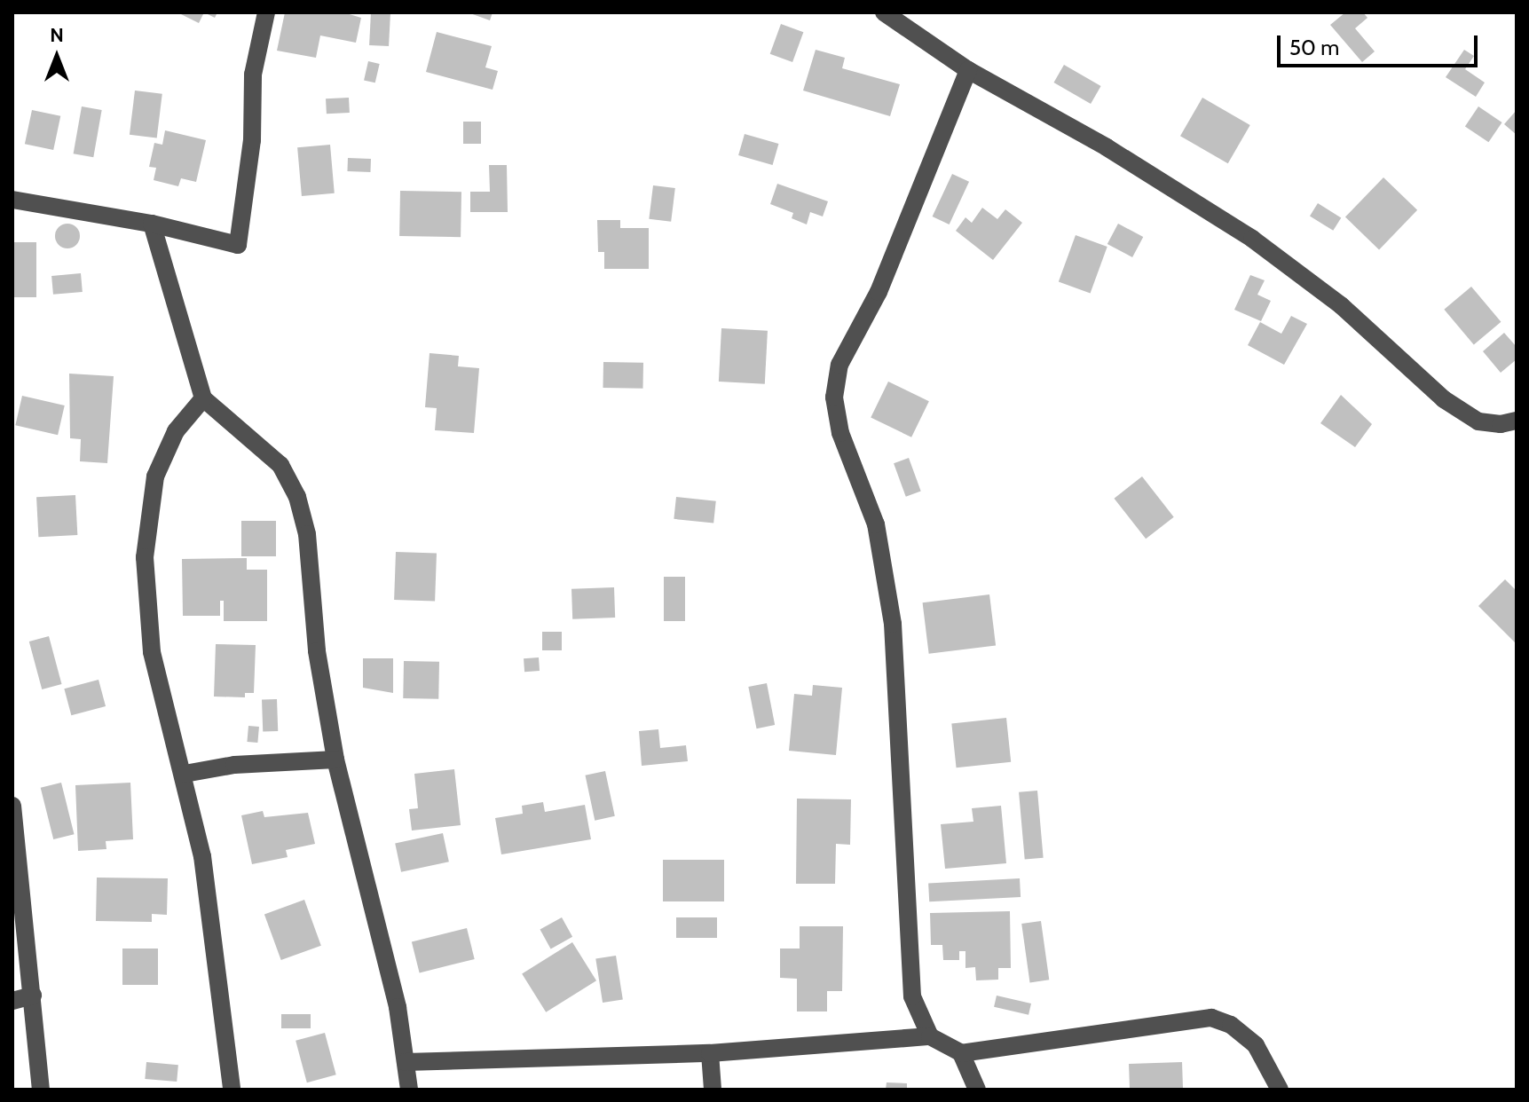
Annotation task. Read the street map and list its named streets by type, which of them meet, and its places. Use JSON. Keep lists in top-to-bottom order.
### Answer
{
  "scale_bar": "50 m",
  "north": "top"
}
